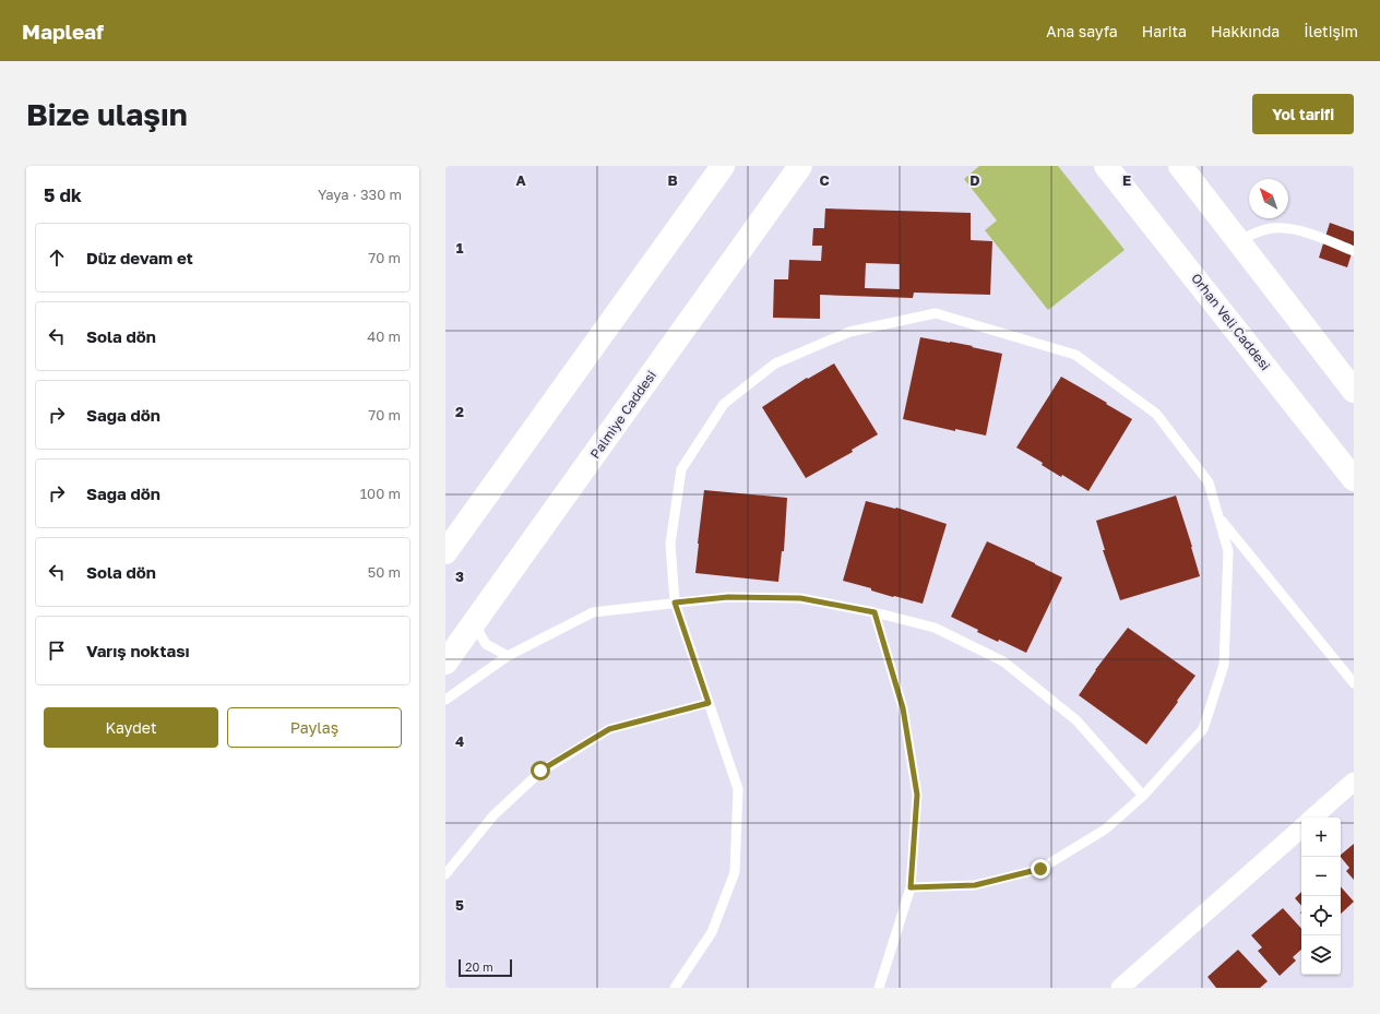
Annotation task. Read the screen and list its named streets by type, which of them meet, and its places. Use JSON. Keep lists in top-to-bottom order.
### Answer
{
  "streets": {
    "street": ["Orhan Veli Caddesi", "Palmiye Caddesi"]
  },
  "scale_bar": "20 m",
  "north": "top left",
  "page": {
    "header": "Mapleaf",
    "nav": [
      "Ana sayfa",
      "Harita",
      "Hakkında",
      "İletişim"
    ],
    "buttons": [
      "Yol tarifi",
      ["Kaydet", "Paylaş"]
    ],
    "title": "Bize ulaşın",
    "heading": ["5 dk", "Yaya · 330 m"],
    "list": [
      ["Düz devam et", "70 m"],
      ["Sola dön", "40 m"],
      ["Sağa dön", "70 m"],
      ["Sağa dön", "100 m"],
      ["Sola dön", "50 m"],
      "Varış noktası"
    ],
    "map_buttons": ["+", "−"],
    "scale": "20 m"
  },
  "grid": {
    "columns": [
      "A",
      "B",
      "C",
      "D",
      "E"
    ],
    "rows": [
      "1",
      "2",
      "3",
      "4",
      "5"
    ]
  }
}
